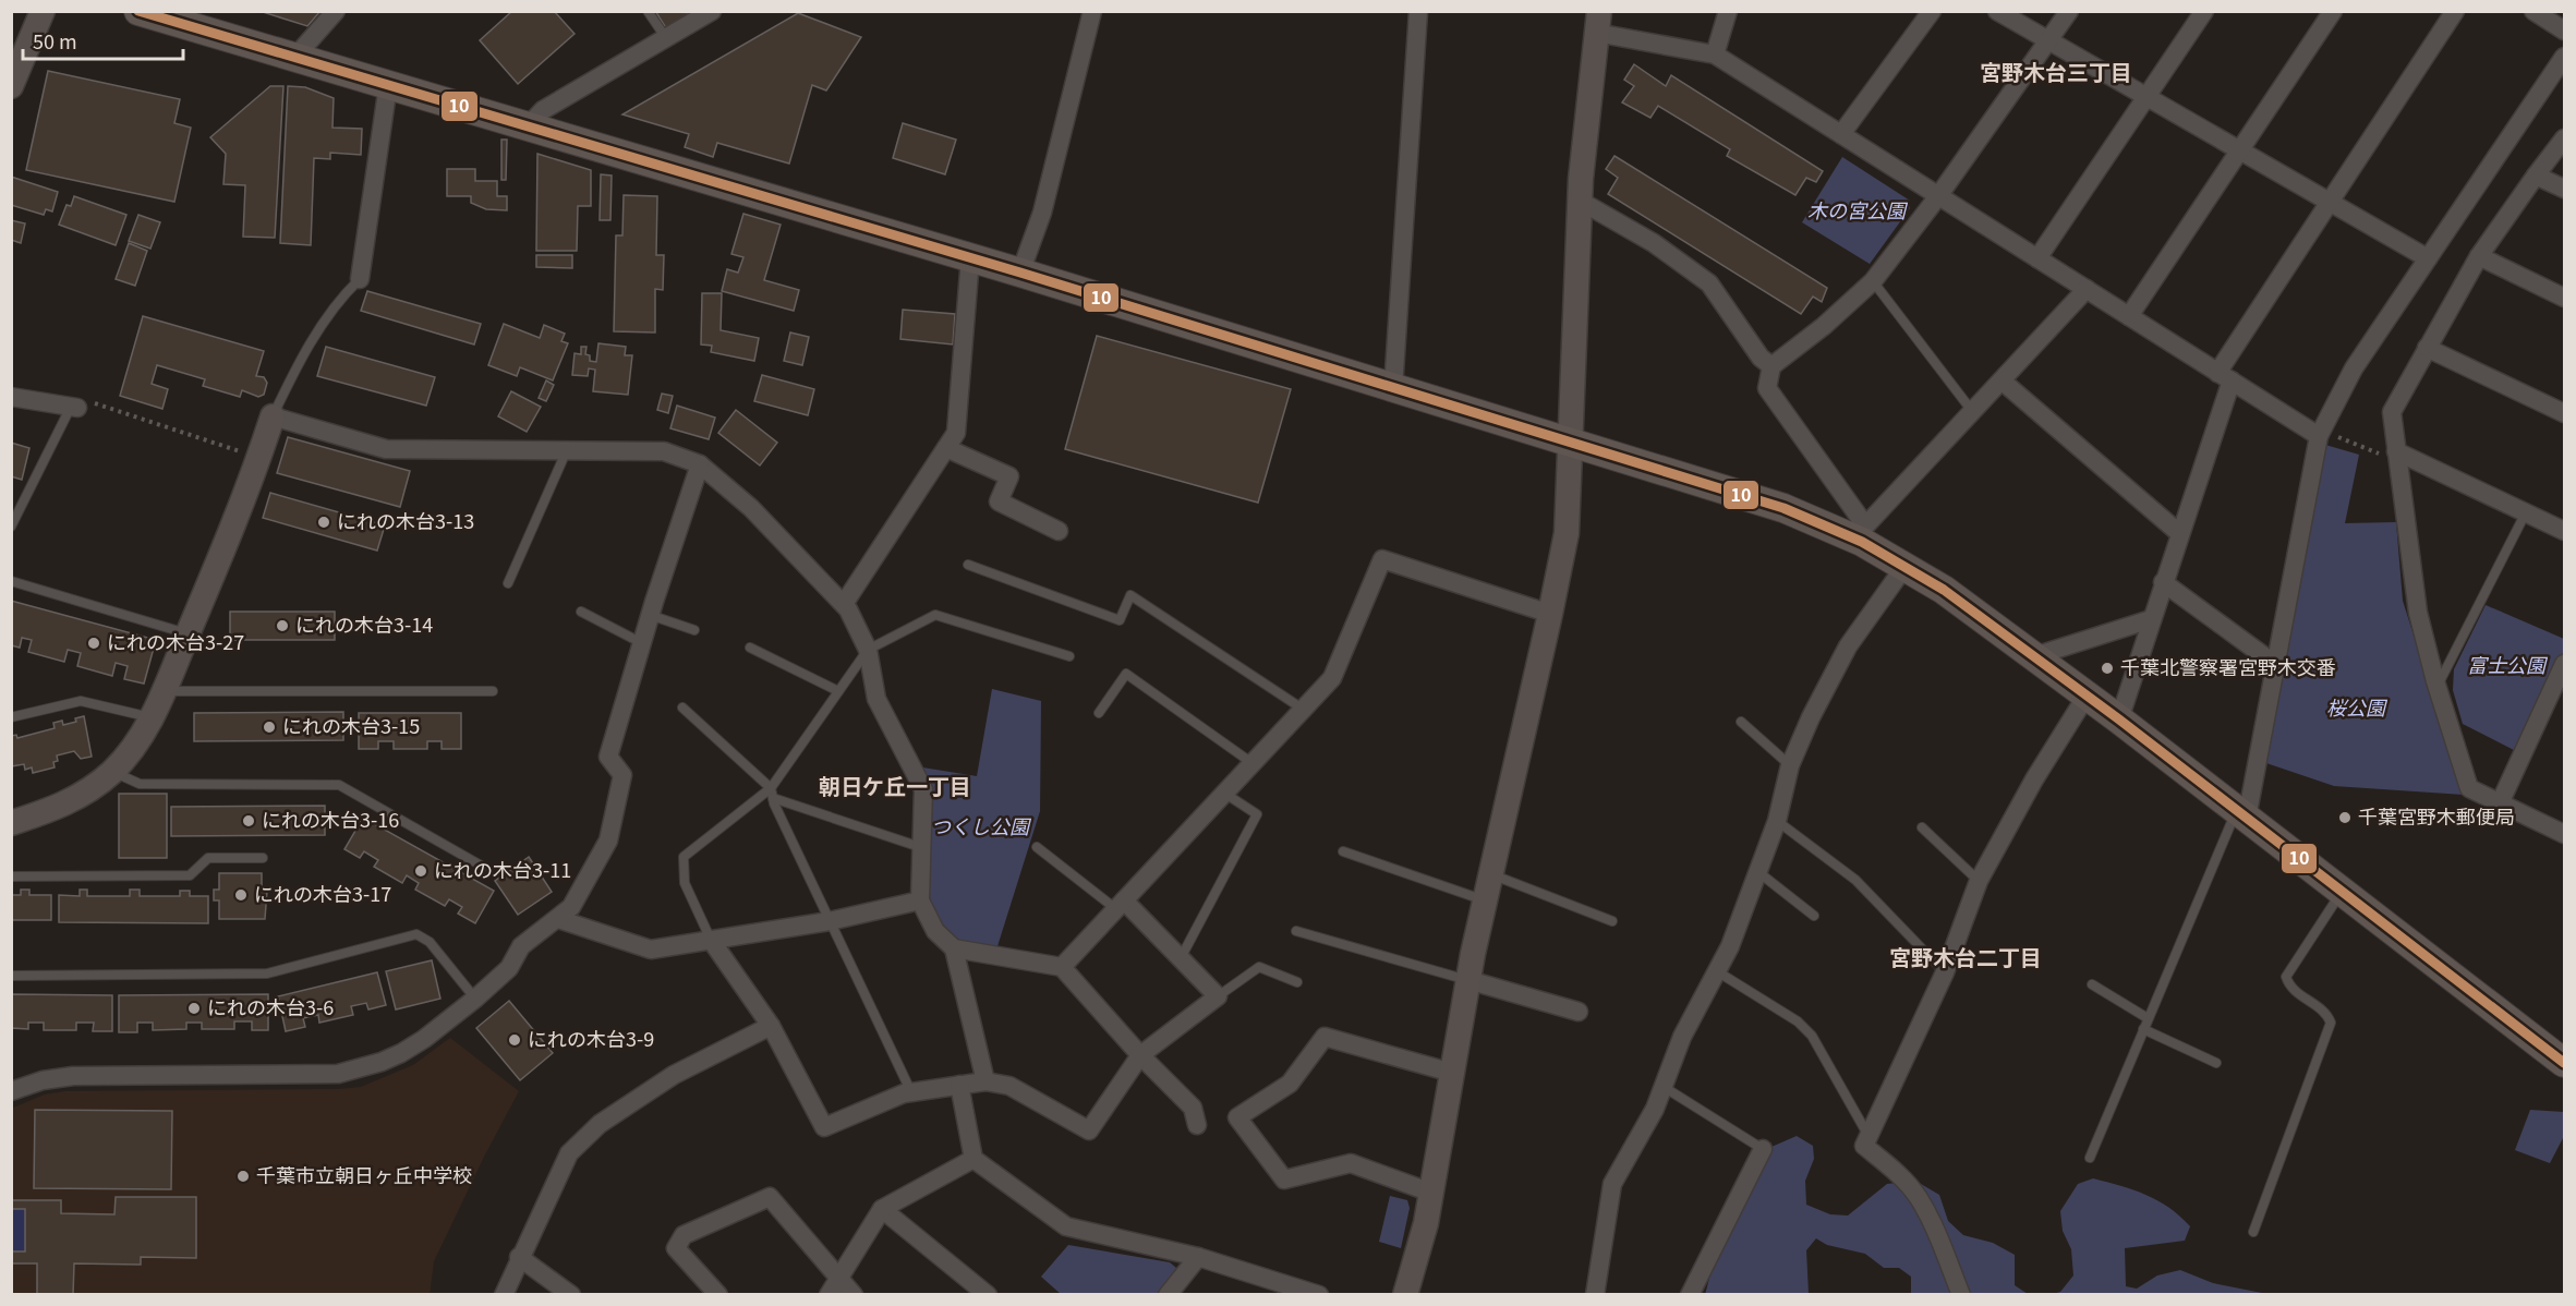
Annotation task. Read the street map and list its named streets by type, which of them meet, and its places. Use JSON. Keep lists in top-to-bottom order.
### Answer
{
  "districts": ["宮野木台三丁目", "朝日ケ丘一丁目", "宮野木台二丁目"],
  "parks": [
    "木の宮公園",
    "富士公園",
    "桜公園",
    "つくし公園"
  ],
  "places": [
    "にれの木台3-13",
    "にれの木台3-14",
    "にれの木台3-27",
    "千葉北警察署宮野木交番",
    "にれの木台3-15",
    "千葉宮野木郵便局",
    "にれの木台3-16",
    "にれの木台3-11",
    "にれの木台3-17",
    "にれの木台3-6",
    "にれの木台3-9",
    "千葉市立朝日ヶ丘中学校"
  ],
  "lines": ["transit line 10"],
  "scale_bar": "50 m"
}
